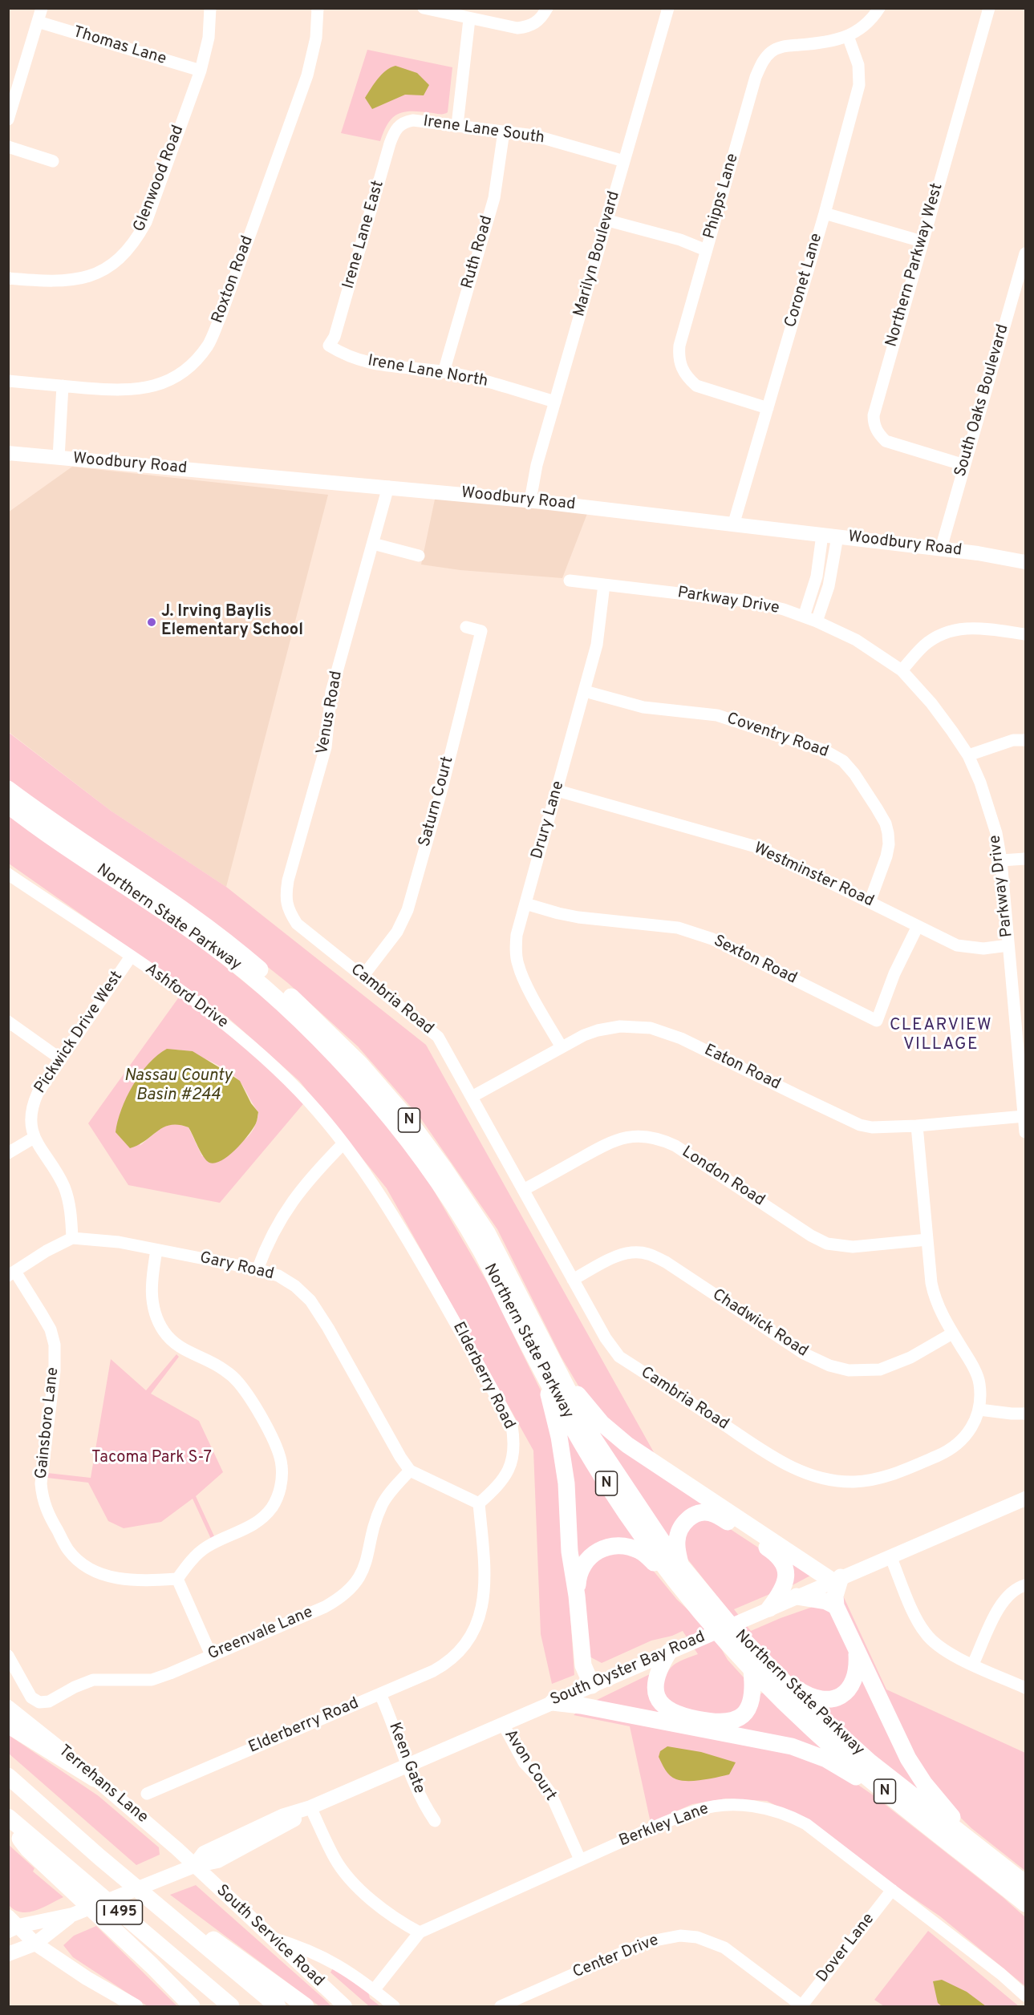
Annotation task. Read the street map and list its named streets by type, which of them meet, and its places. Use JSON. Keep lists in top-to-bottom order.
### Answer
{
  "streets": {
    "highway": ["Northern State Parkway", "N", "I 495"],
    "main road": [
      "Woodbury Road",
      "South Oyster Bay Road",
      "Terrehans Lane",
      "South Service Road"
    ],
    "street": [
      "Thomas Lane",
      "Irene Lane South",
      "Glenwood Road",
      "Phipps Lane",
      "Irene Lane East",
      "Ruth Road",
      "Marilyn Boulevard",
      "Northern Parkway West",
      "Roxton Road",
      "Coronet Lane",
      "Irene Lane North",
      "South Oaks Boulevard",
      "Parkway Drive",
      "Venus Road",
      "Coventry Road",
      "Saturn Court",
      "Drury Lane",
      "Westminster Road",
      "Sexton Road",
      "Ashford Drive",
      "Cambria Road",
      "Pickwick Drive West",
      "Eaton Road",
      "London Road",
      "Gary Road",
      "Chadwick Road",
      "Elderberry Road",
      "Gainsboro Lane",
      "Greenvale Lane",
      "Keen Gate",
      "Avon Court",
      "Berkley Lane",
      "Dover Lane",
      "Center Drive"
    ]
  },
  "crossings": [
    ["Thomas Lane", "Glenwood Road"],
    ["Irene Lane South", "Irene Lane East"],
    ["Irene Lane South", "Ruth Road"],
    ["Irene Lane South", "Marilyn Boulevard"],
    ["Phipps Lane", "Coronet Lane"],
    ["Irene Lane East", "Irene Lane North"],
    ["Ruth Road", "Irene Lane North"],
    ["Marilyn Boulevard", "Irene Lane North"],
    ["Marilyn Boulevard", "Woodbury Road"],
    ["Northern Parkway West", "South Oaks Boulevard"],
    ["Coronet Lane", "Woodbury Road"],
    ["South Oaks Boulevard", "Woodbury Road"],
    ["Woodbury Road", "Venus Road"],
    ["Parkway Drive", "Drury Lane"],
    ["Parkway Drive", "Westminster Road"],
    ["Parkway Drive", "Eaton Road"],
    ["Venus Road", "Cambria Road"],
    ["Coventry Road", "Drury Lane"],
    ["Coventry Road", "Westminster Road"],
    ["Saturn Court", "Cambria Road"],
    ["Drury Lane", "Westminster Road"],
    ["Drury Lane", "Sexton Road"],
    ["Drury Lane", "Eaton Road"],
    ["Westminster Road", "Sexton Road"],
    ["Ashford Drive", "Pickwick Drive West"],
    ["Ashford Drive", "Elderberry Road"],
    ["Cambria Road", "Eaton Road"],
    ["Cambria Road", "London Road"],
    ["Cambria Road", "Chadwick Road"],
    ["Gary Road", "Elderberry Road"],
    ["Gary Road", "Greenvale Lane"],
    ["Elderberry Road", "Keen Gate"],
    ["South Oyster Bay Road", "Keen Gate"],
    ["South Oyster Bay Road", "Avon Court"],
    ["South Oyster Bay Road", "Terrehans Lane"],
    ["South Oyster Bay Road", "South Service Road"],
    ["Avon Court", "Berkley Lane"],
    ["Terrehans Lane", "South Service Road"],
    ["Berkley Lane", "Dover Lane"],
    ["Dover Lane", "Center Drive"]
  ],
  "districts": ["CLEARVIEW VILLAGE"],
  "water": ["Nassau County Basin #244"],
  "parks": ["Tacoma Park S-7"],
  "places": ["J. Irving Baylis Elementary School"]
}
